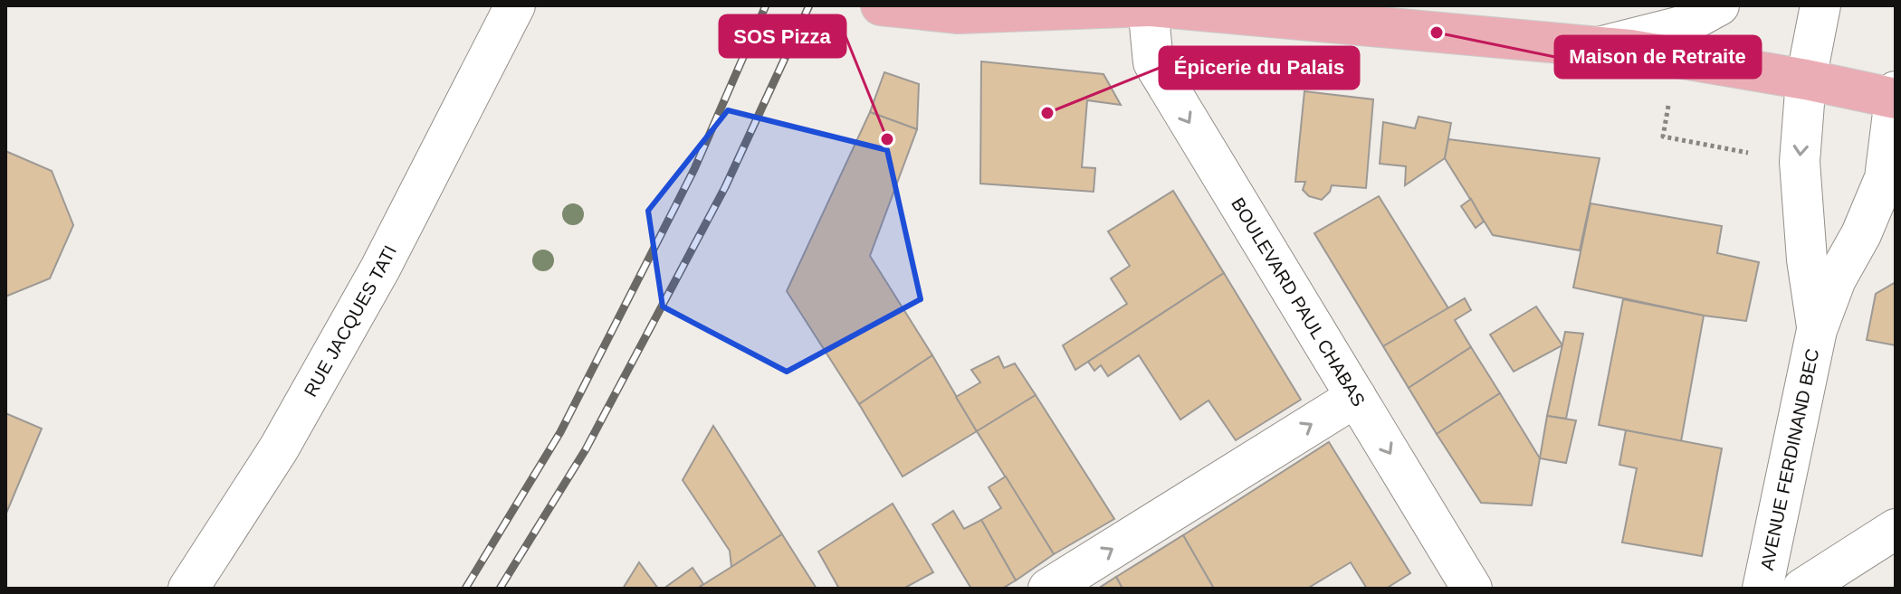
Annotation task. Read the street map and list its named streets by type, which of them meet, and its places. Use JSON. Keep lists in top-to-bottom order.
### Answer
{
  "streets": {
    "street": ["BOULEVARD PAUL CHABAS", "RUE JACQUES TATI", "AVENUE FERDINAND BEC"]
  },
  "one_way": ["BOULEVARD PAUL CHABAS"],
  "places": ["Maison de Retraite", "Épicerie du Palais", "SOS Pizza"]
}
